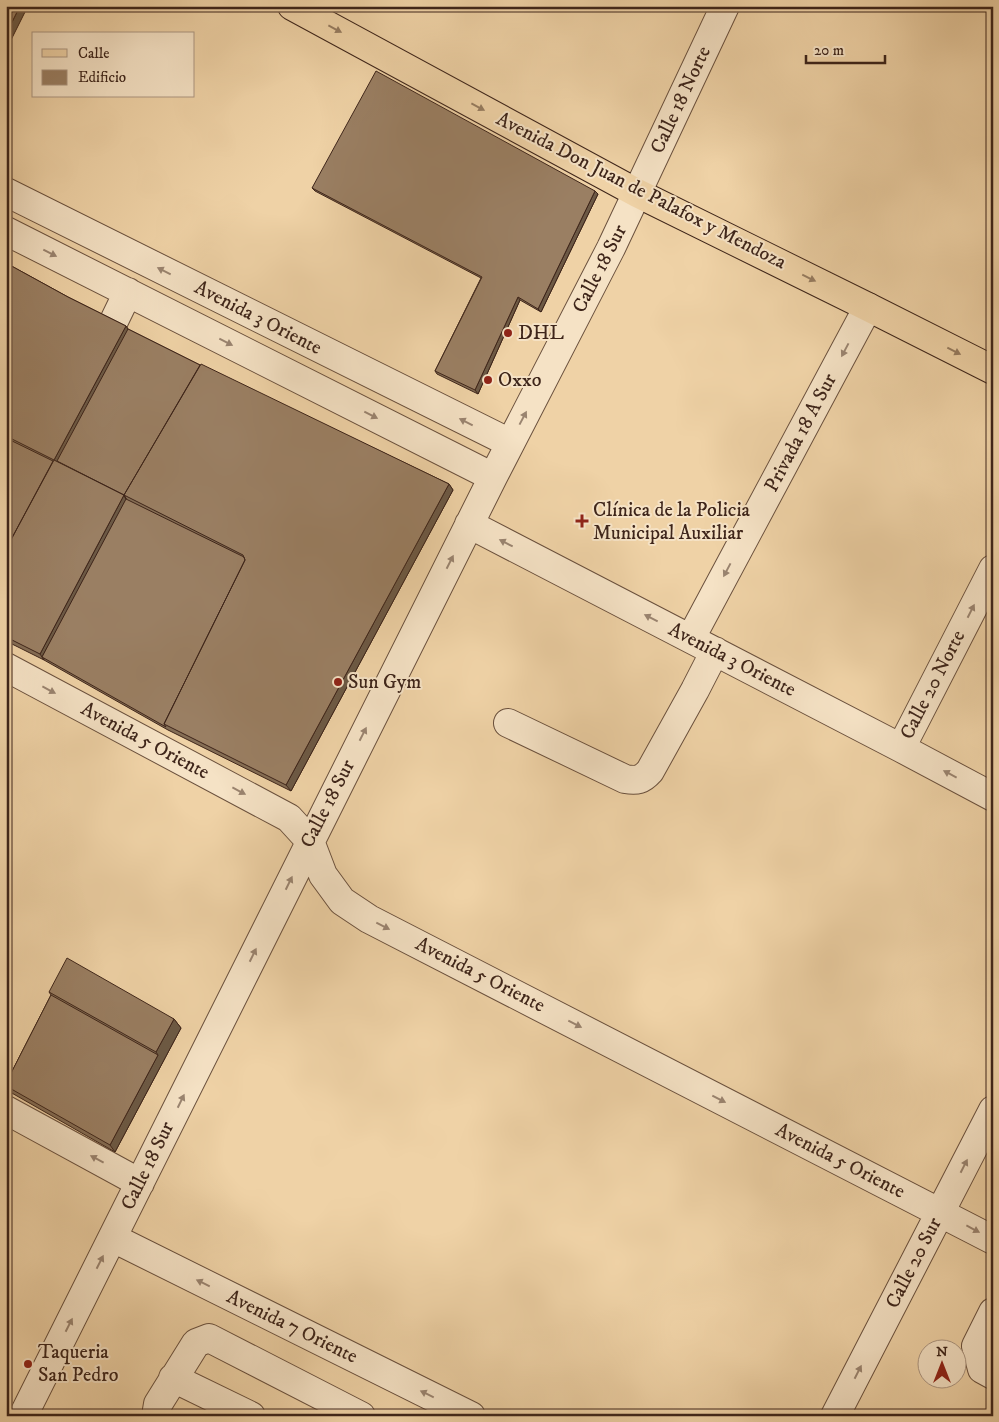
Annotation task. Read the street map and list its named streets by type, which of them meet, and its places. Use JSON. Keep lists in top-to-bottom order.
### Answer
{
  "streets": {
    "main road": ["Avenida Don Juan de Palafox y Mendoza"],
    "street": [
      "Calle 18 Norte",
      "Calle 18 Sur",
      "Avenida 3 Oriente",
      "Privada 18 A Sur",
      "Calle 20 Norte",
      "Avenida 5 Oriente",
      "Calle 20 Sur",
      "Avenida 7 Oriente"
    ]
  },
  "crossings": [
    ["Calle 18 Norte", "Avenida Don Juan de Palafox y Mendoza"],
    ["Calle 18 Norte", "Calle 18 Sur"],
    ["Avenida Don Juan de Palafox y Mendoza", "Calle 18 Sur"],
    ["Avenida Don Juan de Palafox y Mendoza", "Privada 18 A Sur"],
    ["Calle 18 Sur", "Avenida 3 Oriente"],
    ["Calle 18 Sur", "Avenida 5 Oriente"],
    ["Calle 18 Sur", "Avenida 7 Oriente"],
    ["Avenida 3 Oriente", "Privada 18 A Sur"],
    ["Avenida 3 Oriente", "Calle 20 Norte"],
    ["Avenida 5 Oriente", "Calle 20 Sur"]
  ],
  "one_way": [
    "Avenida Don Juan de Palafox y Mendoza",
    "Calle 18 Sur",
    "Privada 18 A Sur",
    "Calle 20 Norte",
    "Avenida 5 Oriente",
    "Calle 20 Sur",
    "Avenida 7 Oriente"
  ],
  "places": {
    "other": [
      "DHL",
      "Oxxo",
      "Sun Gym",
      "Taqueria San Pedro"
    ],
    "health": ["Clínica de la Policia Municipal Auxiliar"]
  },
  "legend": ["Calle", "Edificio"],
  "scale_bar": "20 m",
  "north": "top"
}
